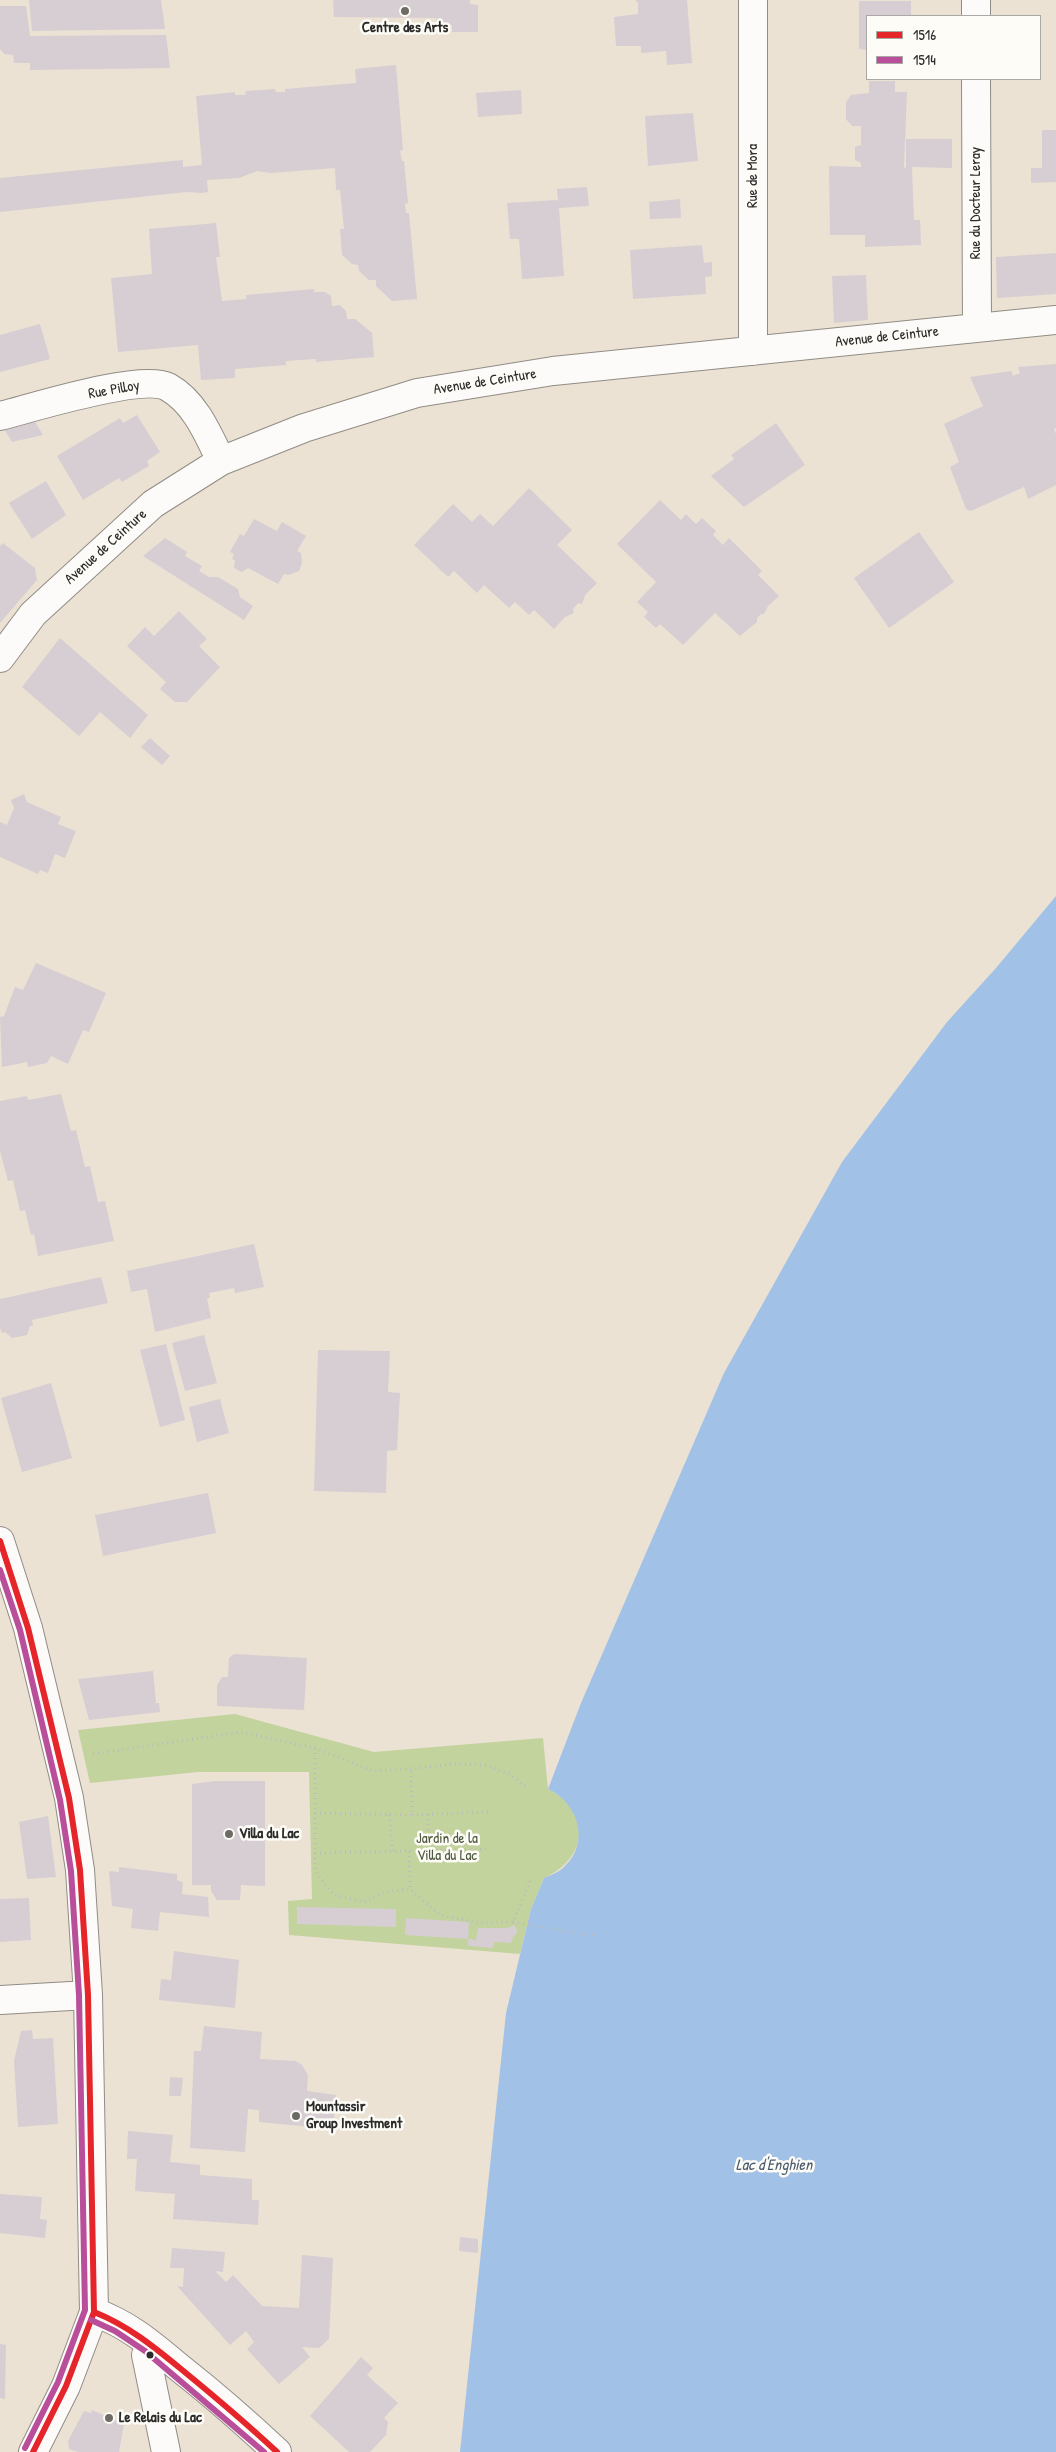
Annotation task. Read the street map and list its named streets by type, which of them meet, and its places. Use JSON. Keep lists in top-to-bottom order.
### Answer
{
  "streets": {
    "street": [
      "Rue de Mora",
      "Rue du Docteur Leray",
      "Avenue de Ceinture",
      "Rue Pilloy"
    ]
  },
  "crossings": [
    ["Rue de Mora", "Avenue de Ceinture"],
    ["Rue du Docteur Leray", "Avenue de Ceinture"],
    ["Avenue de Ceinture", "Rue Pilloy"]
  ],
  "water": ["Lac d'Enghien"],
  "parks": ["Jardin de la Villa du Lac"],
  "places": [
    "Centre des Arts",
    "Villa du Lac",
    "Mountassir Group Investment",
    "Le Relais du Lac"
  ],
  "lines": ["transit line 1516", "transit line 1514"],
  "legend": ["1516", "1514"]
}
